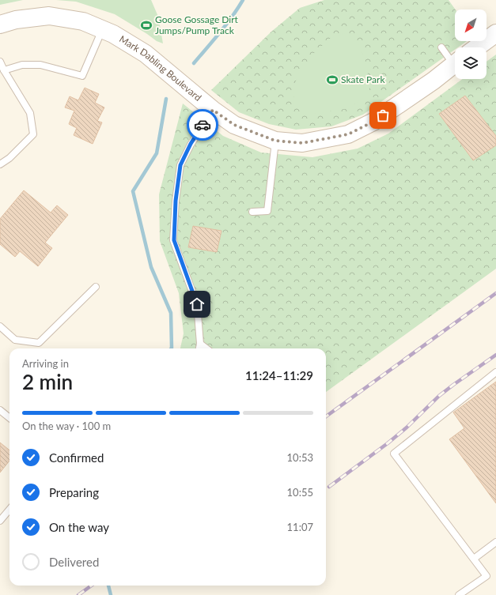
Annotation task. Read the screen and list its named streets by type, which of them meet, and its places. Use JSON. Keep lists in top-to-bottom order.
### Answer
{
  "streets": {
    "street": ["Mark Dabling Boulevard"]
  },
  "places": {
    "sports": ["Goose Gossage Dirt Jumps/Pump Track", "Skate Park"]
  },
  "north": "bottom left",
  "page": {
    "heading": ["2 min", "Arriving in", "11:24–11:29"],
    "bar": "On the way · 100 m",
    "list": [
      ["Confirmed", "10:53"],
      ["Preparing", "10:55"],
      ["On the way", "11:07"],
      "Delivered"
    ]
  }
}
